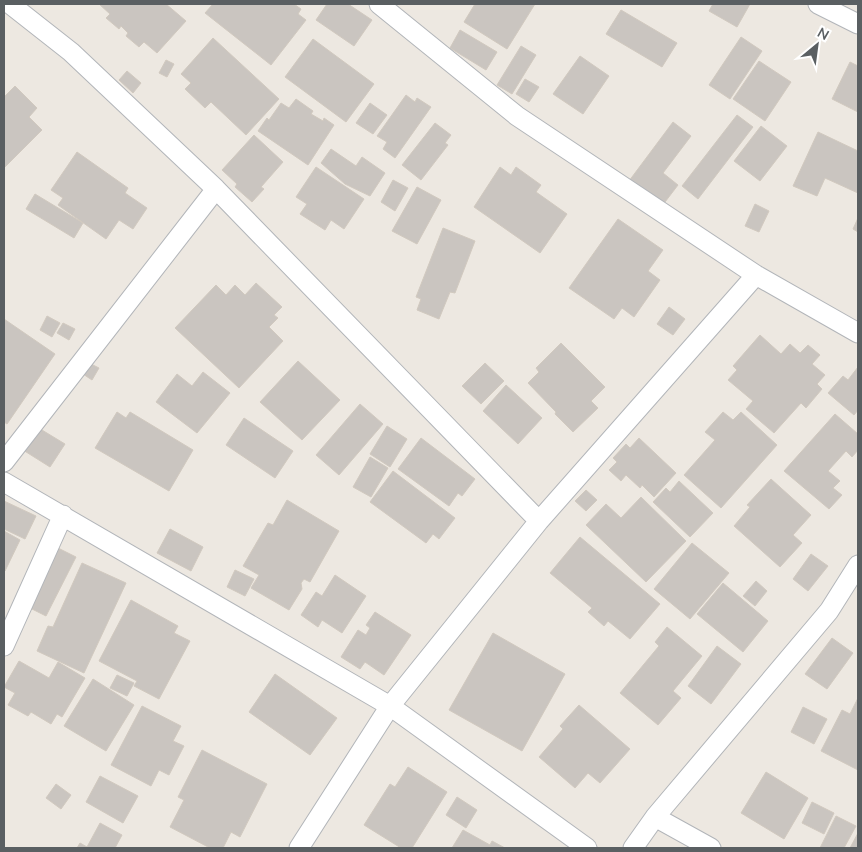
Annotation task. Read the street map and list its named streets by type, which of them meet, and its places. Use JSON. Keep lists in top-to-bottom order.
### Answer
{
  "north": "top right"
}
